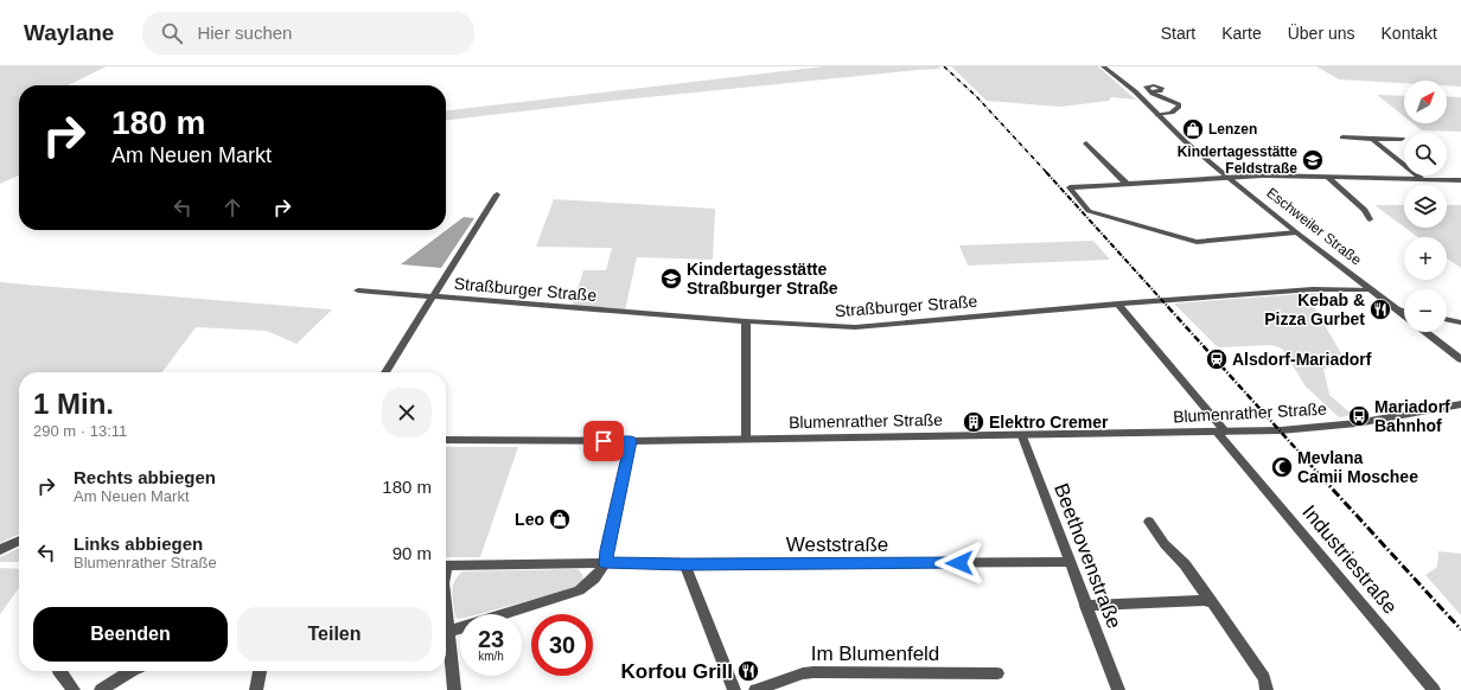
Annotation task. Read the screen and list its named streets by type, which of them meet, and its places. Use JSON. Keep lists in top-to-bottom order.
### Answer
{
  "streets": {
    "street": [
      "Eschweiler Straße",
      "Straßburger Straße",
      "Blumenrather Straße",
      "Weststraße",
      "Beethovenstraße",
      "Industriestraße",
      "Im Blumenfeld"
    ]
  },
  "crossings": [
    ["Eschweiler Straße", "Straßburger Straße"],
    ["Straßburger Straße", "Industriestraße"],
    ["Blumenrather Straße", "Beethovenstraße"],
    ["Blumenrather Straße", "Industriestraße"],
    ["Weststraße", "Beethovenstraße"]
  ],
  "places": {
    "shop": ["Lenzen", "Leo"],
    "school or university": ["Kindertagesstätte Feldstraße", "Kindertagesstätte Straßburger Straße"],
    "restaurant": ["Kebab & Pizza Gurbet", "Korfou Grill"],
    "station": ["Alsdorf-Mariadorf"],
    "bus stop": ["Mariadorf Bahnhof"],
    "building": ["Elektro Cremer"],
    "mosque": ["Mevlana Camii Moschee"]
  },
  "north": "top right",
  "page": {
    "header": "Waylane",
    "search": "Hier suchen",
    "nav": [
      "Start",
      "Karte",
      "Über uns",
      "Kontakt"
    ],
    "map_buttons": ["+", "−"],
    "turn": ["180 m", "Am Neuen Markt"],
    "heading": ["1 Min.", "290 m · 13:11"],
    "list": [
      {
        "name": "Rechts abbiegen",
        "note": "Am Neuen Markt",
        "value": "180 m"
      },
      {
        "name": "Links abbiegen",
        "note": "Blumenrather Straße",
        "value": "90 m"
      }
    ],
    "buttons": ["Beenden", "Teilen"],
    "speed": "23 km/h",
    "limit": "30"
  }
}
